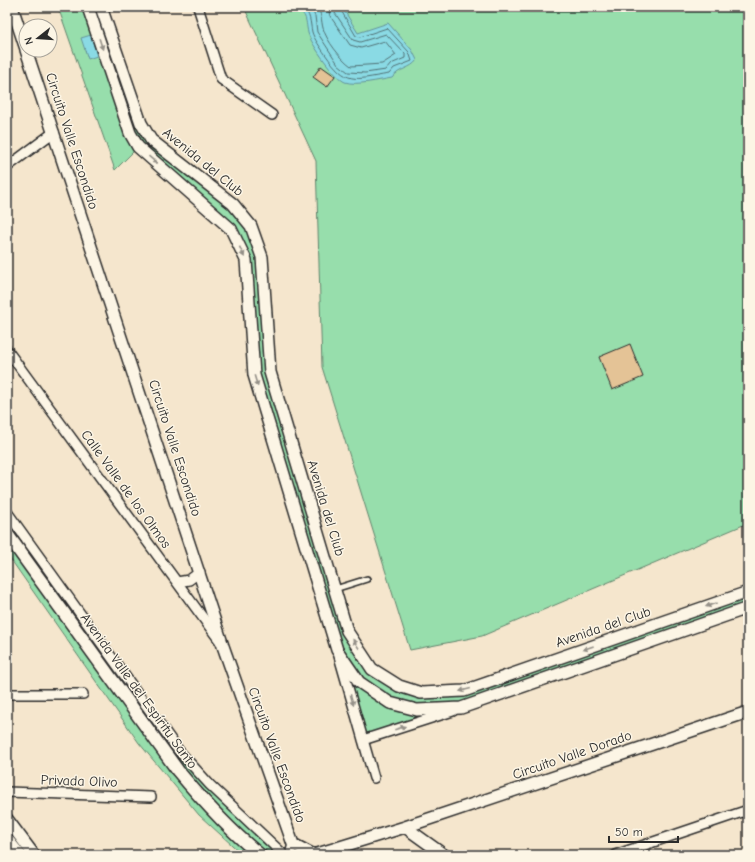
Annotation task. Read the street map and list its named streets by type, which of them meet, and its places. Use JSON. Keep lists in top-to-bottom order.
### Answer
{
  "streets": {
    "main road": ["Avenida Valle del Espíritu Santo"],
    "street": [
      "Circuito Valle Escondido",
      "Avenida del Club",
      "Calle Valle de los Olmos",
      "Circuito Valle Dorado",
      "Privada Olivo"
    ]
  },
  "crossings": [
    ["Circuito Valle Escondido", "Calle Valle de los Olmos"]
  ],
  "scale_bar": "50 m",
  "north": "left"
}
